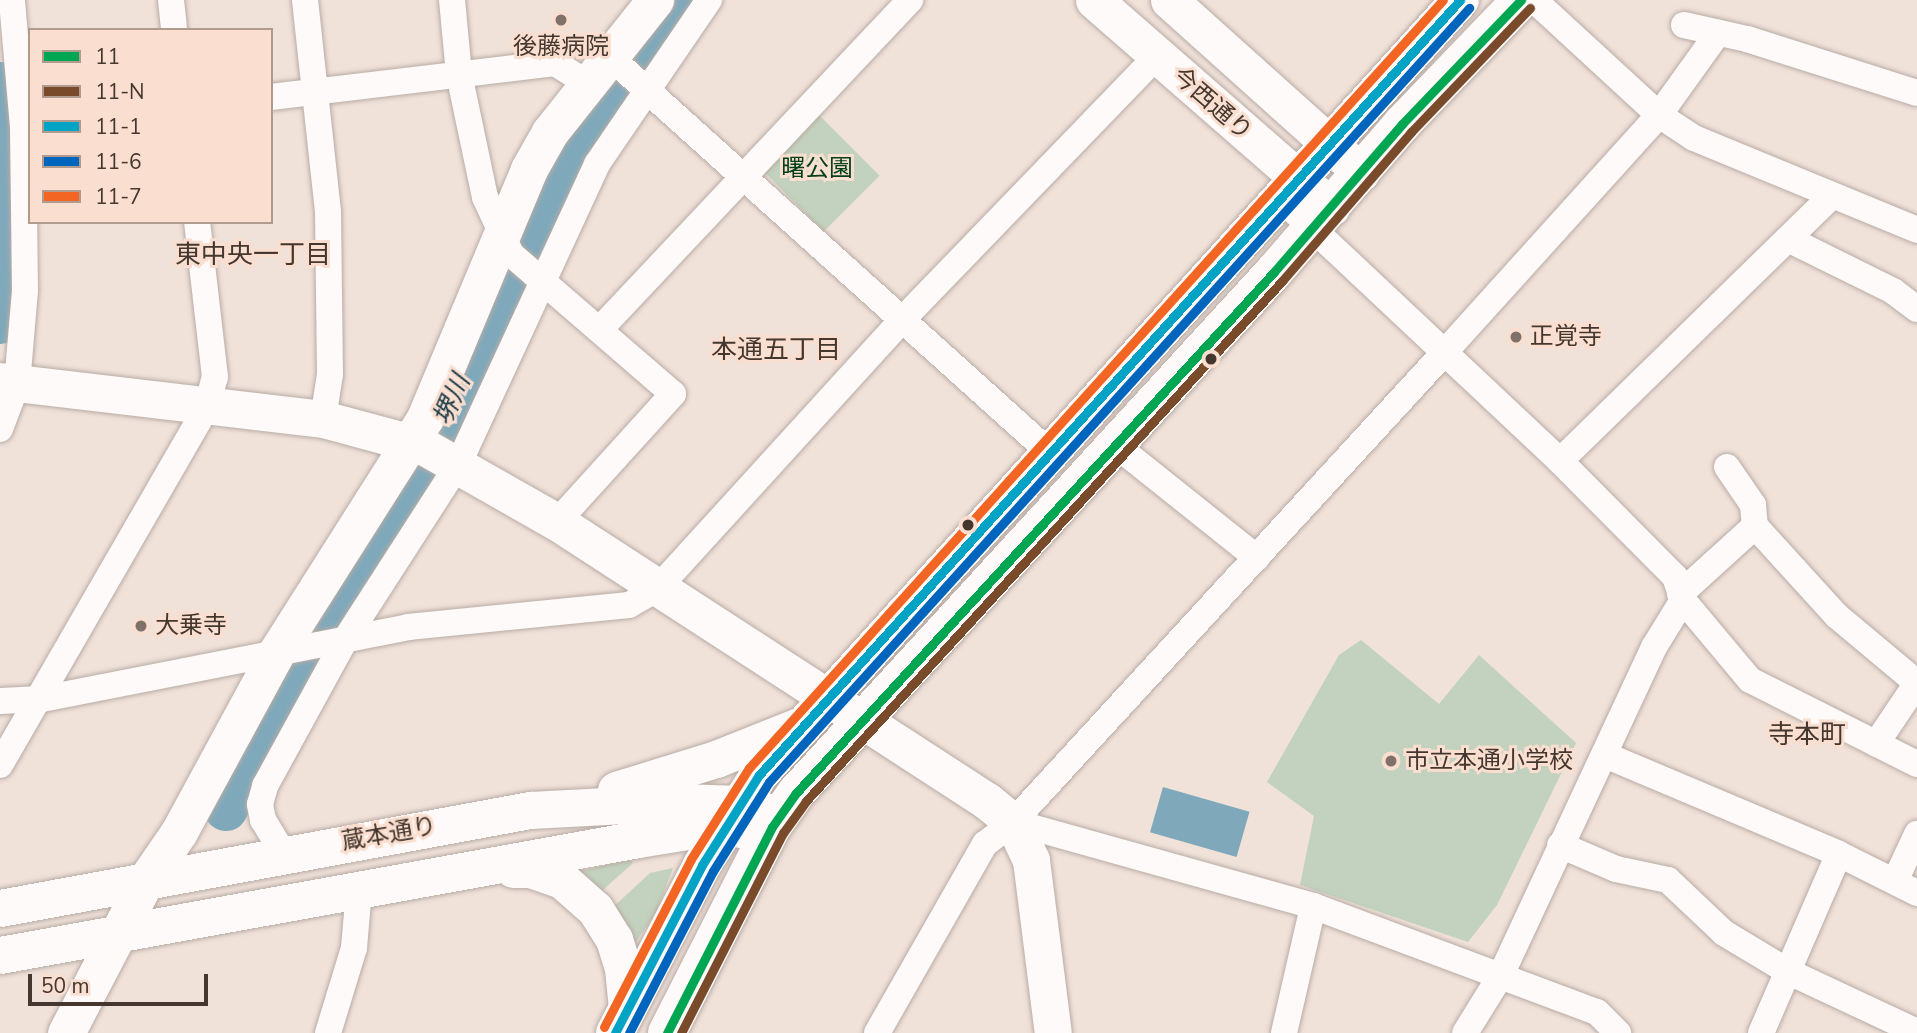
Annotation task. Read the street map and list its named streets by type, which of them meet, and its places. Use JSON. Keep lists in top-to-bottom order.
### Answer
{
  "streets": {
    "street": ["今西通り", "蔵本通り"]
  },
  "districts": ["東中央一丁目", "本通五丁目", "寺本町"],
  "water": ["堺川"],
  "parks": ["曙公園"],
  "places": [
    "後藤病院",
    "正覚寺",
    "大乗寺",
    "市立本通小学校"
  ],
  "lines": [
    "transit line 11",
    "transit line 11-1",
    "transit line 11-7",
    "transit line 11-N",
    "transit line 11-6"
  ],
  "legend": [
    "11",
    "11-N",
    "11-1",
    "11-6",
    "11-7"
  ],
  "scale_bar": "50 m"
}
